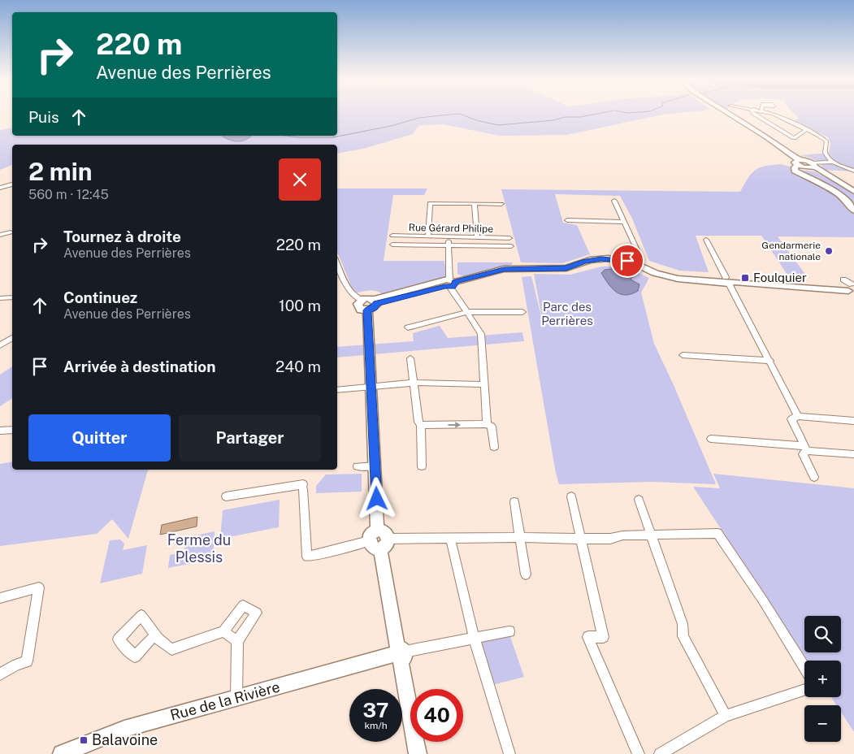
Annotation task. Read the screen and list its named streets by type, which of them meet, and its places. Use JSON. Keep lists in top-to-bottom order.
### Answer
{
  "streets": {
    "street": ["Rue Gérard Philipe", "Rue de la Rivière"]
  },
  "parks": ["Parc des Perrières", "Ferme du Plessis"],
  "places": {
    "other": ["Gendarmerie nationale"],
    "transit": ["Foulquier", "Balavoine"]
  },
  "page": {
    "turn": ["220 m", "Avenue des Perrières"],
    "then": "Puis",
    "heading": ["2 min", "560 m · 12:45"],
    "list": [
      {
        "name": "Tournez à droite",
        "note": "Avenue des Perrières",
        "value": "220 m"
      },
      {
        "name": "Continuez",
        "note": "Avenue des Perrières",
        "value": "100 m"
      },
      {
        "name": "Arrivée à destination",
        "value": "240 m"
      }
    ],
    "buttons": ["Quitter", "Partager"],
    "map_buttons": ["+", "−"],
    "speed": "37 km/h",
    "limit": "40"
  }
}
